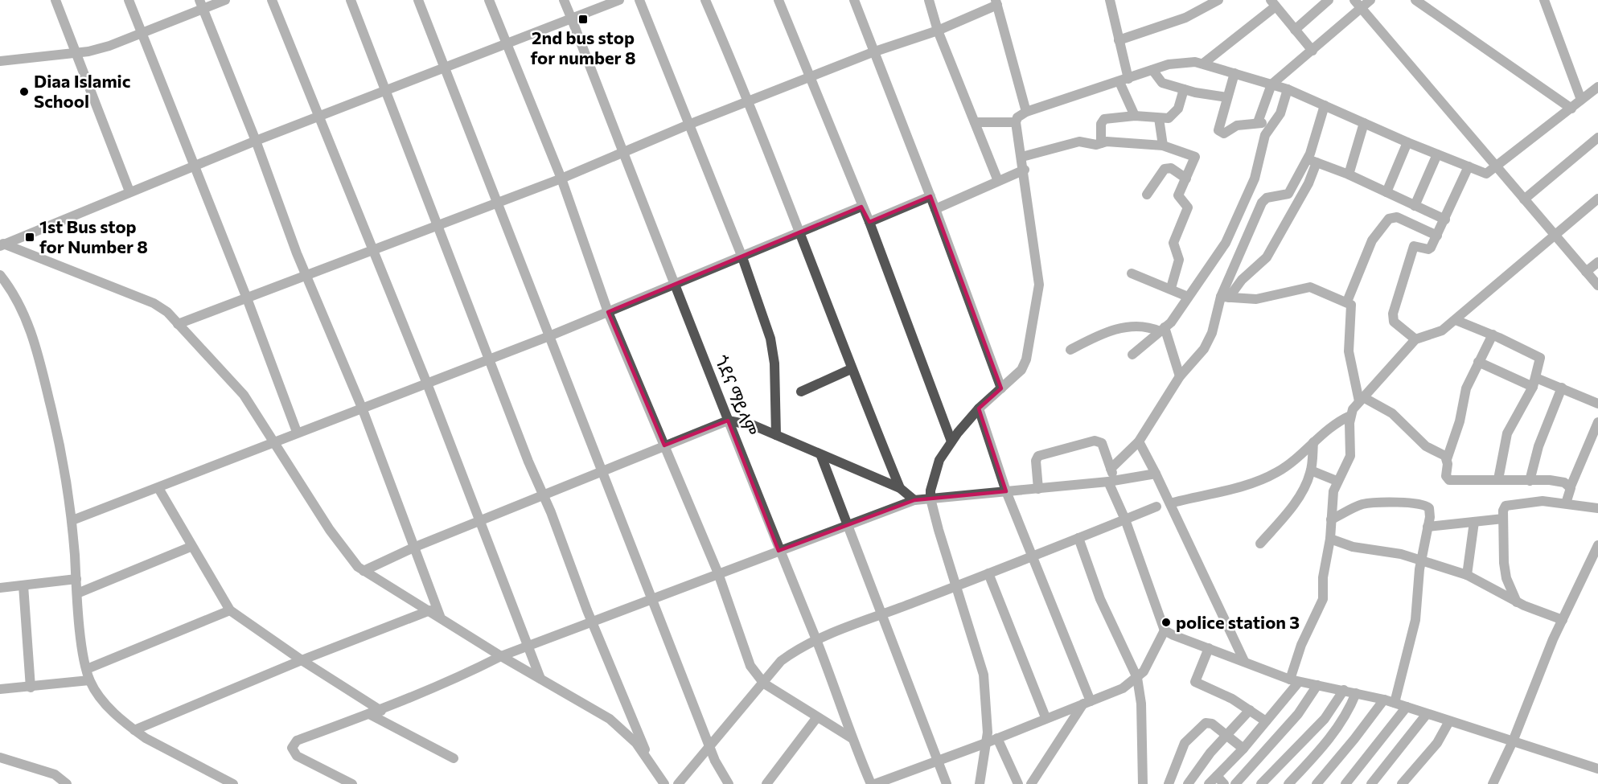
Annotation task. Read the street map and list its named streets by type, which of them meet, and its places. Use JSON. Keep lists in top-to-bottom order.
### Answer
{
  "streets": {
    "street": ["ጎደና ማይላም"]
  },
  "places": {
    "transit": ["2nd bus stop for number 8", "1st Bus stop for Number 8"],
    "other": ["Diaa Islamic School", "police station 3"]
  }
}
